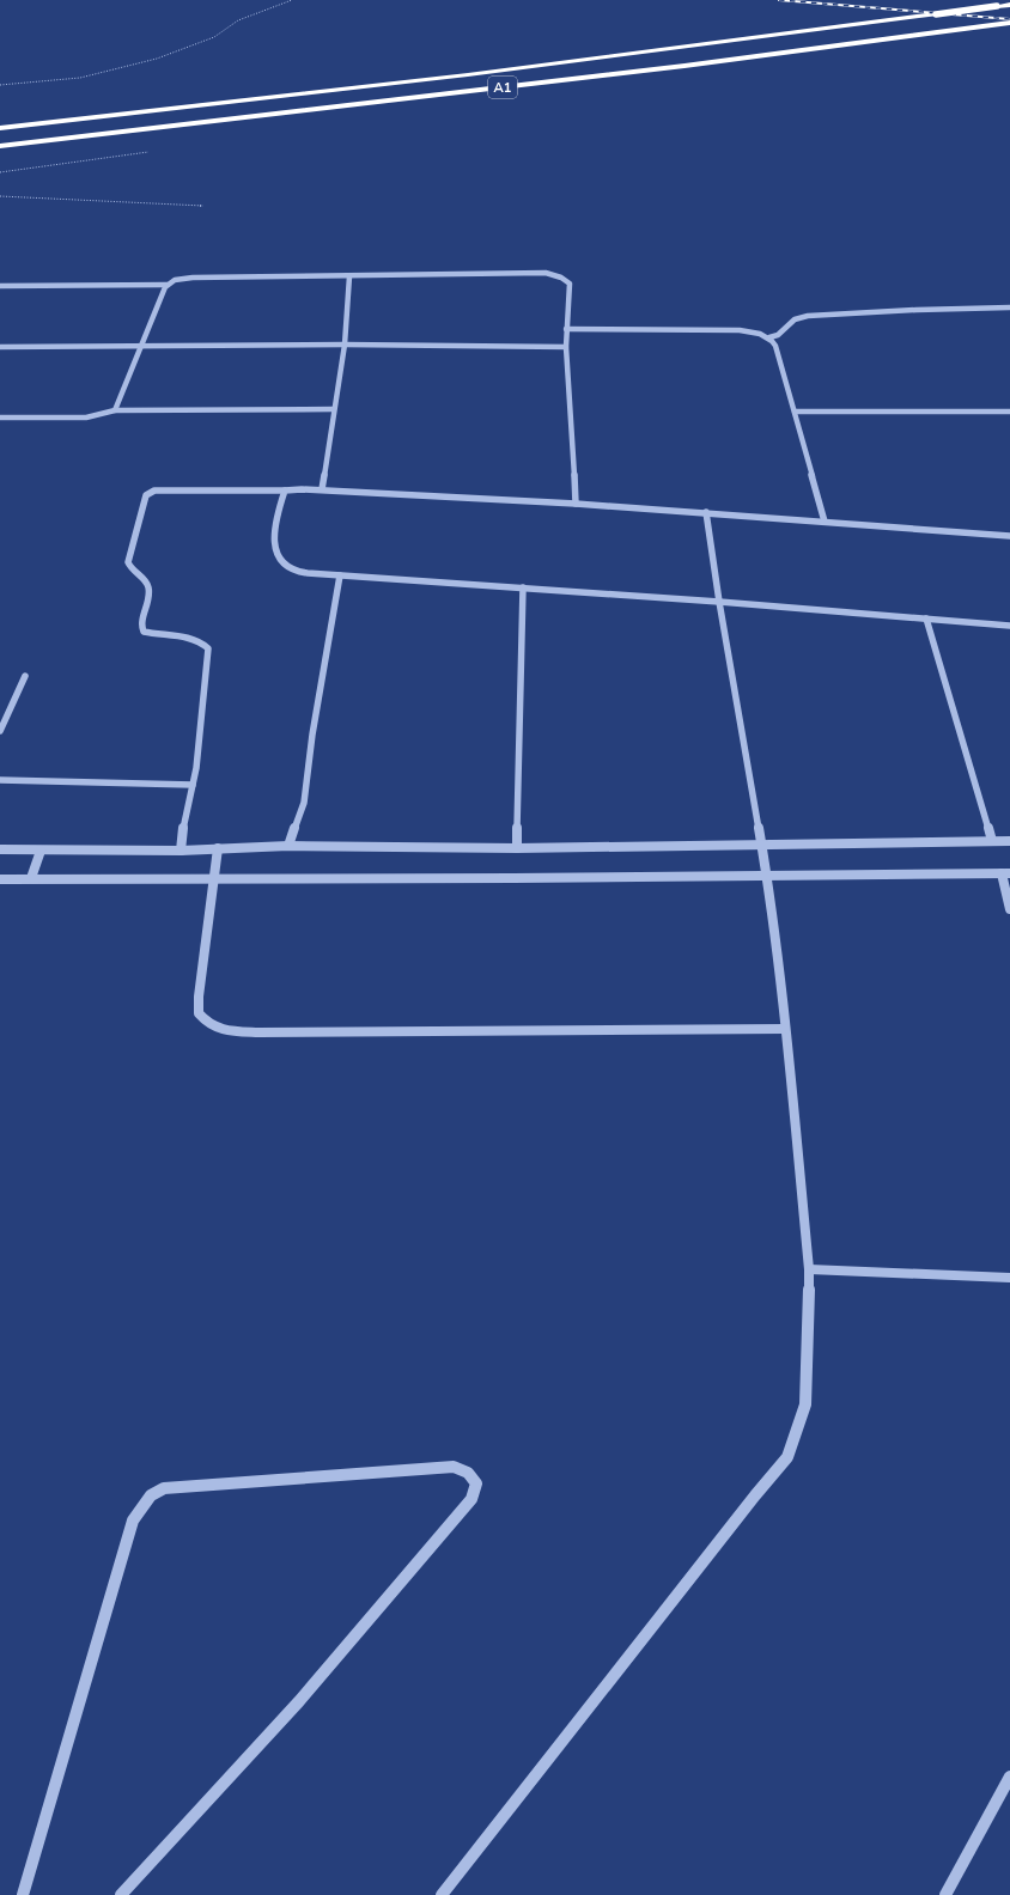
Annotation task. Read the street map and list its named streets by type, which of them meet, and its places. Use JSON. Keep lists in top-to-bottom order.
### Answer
{
  "streets": {
    "highway": ["A1"]
  }
}
